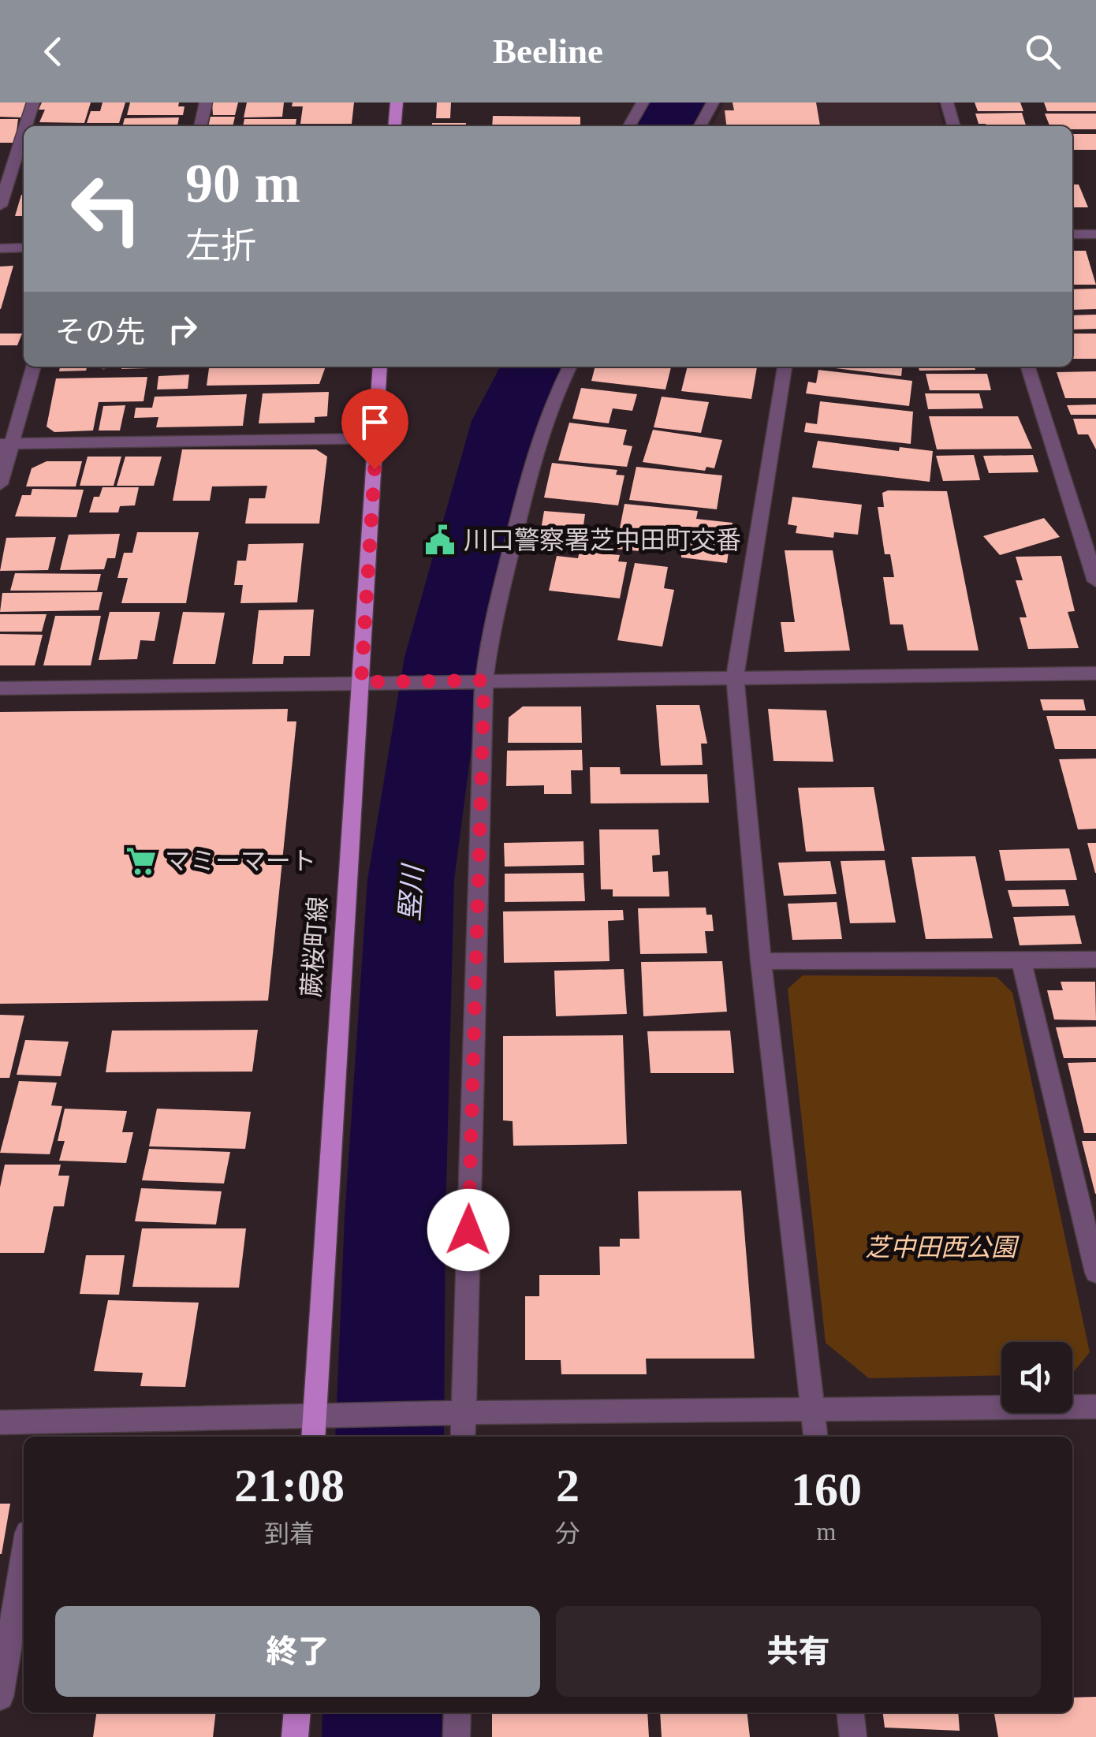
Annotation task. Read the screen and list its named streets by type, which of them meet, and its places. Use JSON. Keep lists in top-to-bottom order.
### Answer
{
  "streets": {
    "main road": ["蕨桜町線"]
  },
  "water": ["竪川"],
  "parks": ["芝中田西公園"],
  "places": {
    "public building": ["川口警察署芝中田町交番"],
    "supermarket": ["マミーマート"]
  },
  "page": {
    "header": "Beeline",
    "turn": ["90 m", "左折"],
    "then": "その先",
    "eta": [
      "21:08",
      "到着",
      "2",
      "分",
      "160",
      "m"
    ],
    "buttons": ["終了", "共有"]
  }
}
